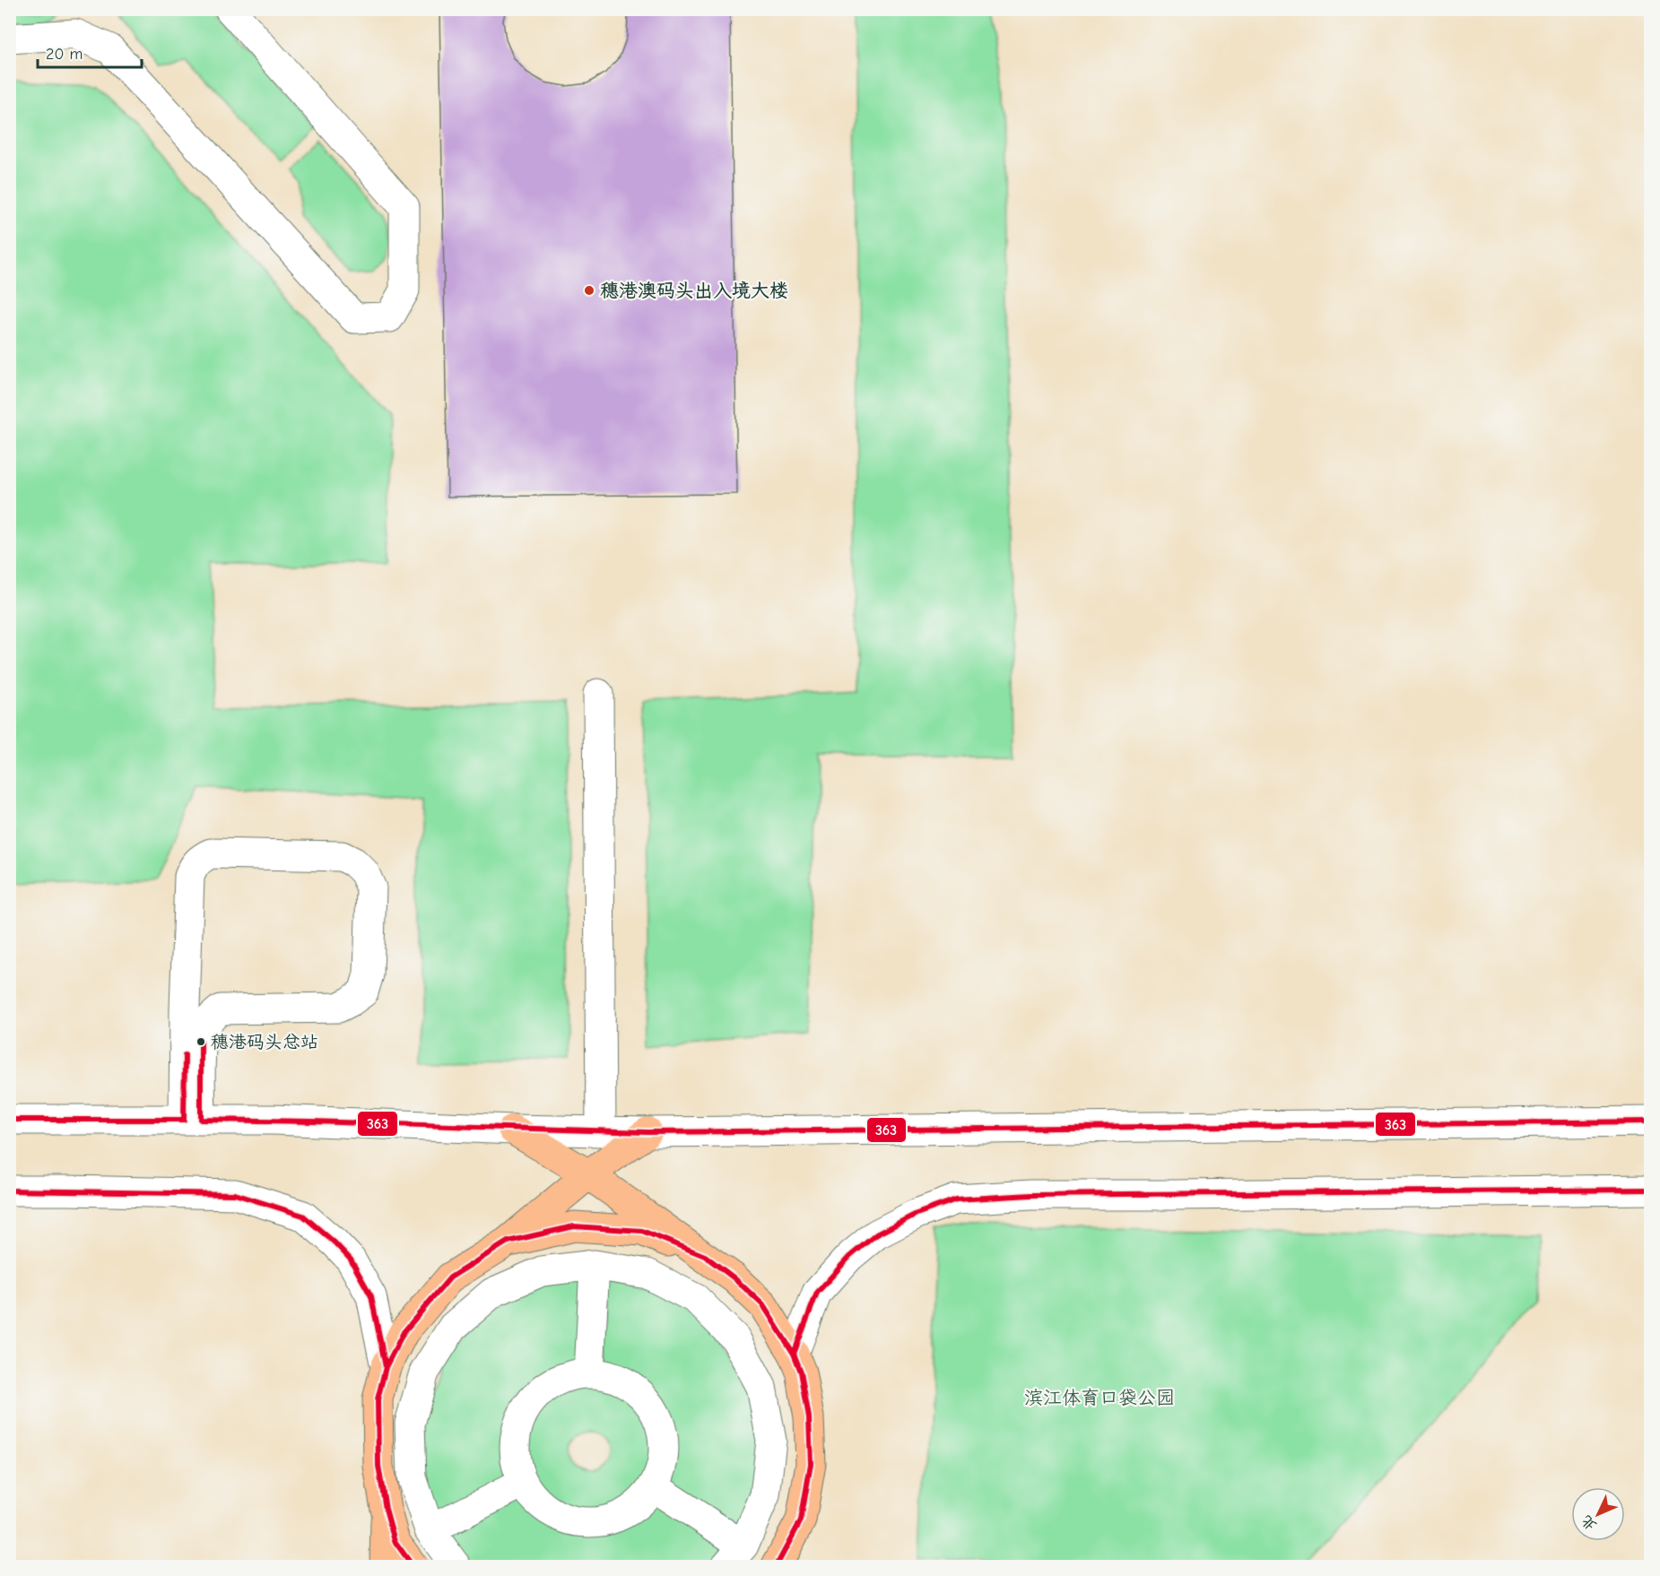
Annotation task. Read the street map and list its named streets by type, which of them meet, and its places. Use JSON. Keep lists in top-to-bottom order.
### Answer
{
  "parks": ["滨江体育口袋公园"],
  "places": ["穗港澳码头出入境大楼", "穗港码头总站"],
  "lines": ["transit line 363"],
  "scale_bar": "20 m",
  "north": "bottom left"
}
